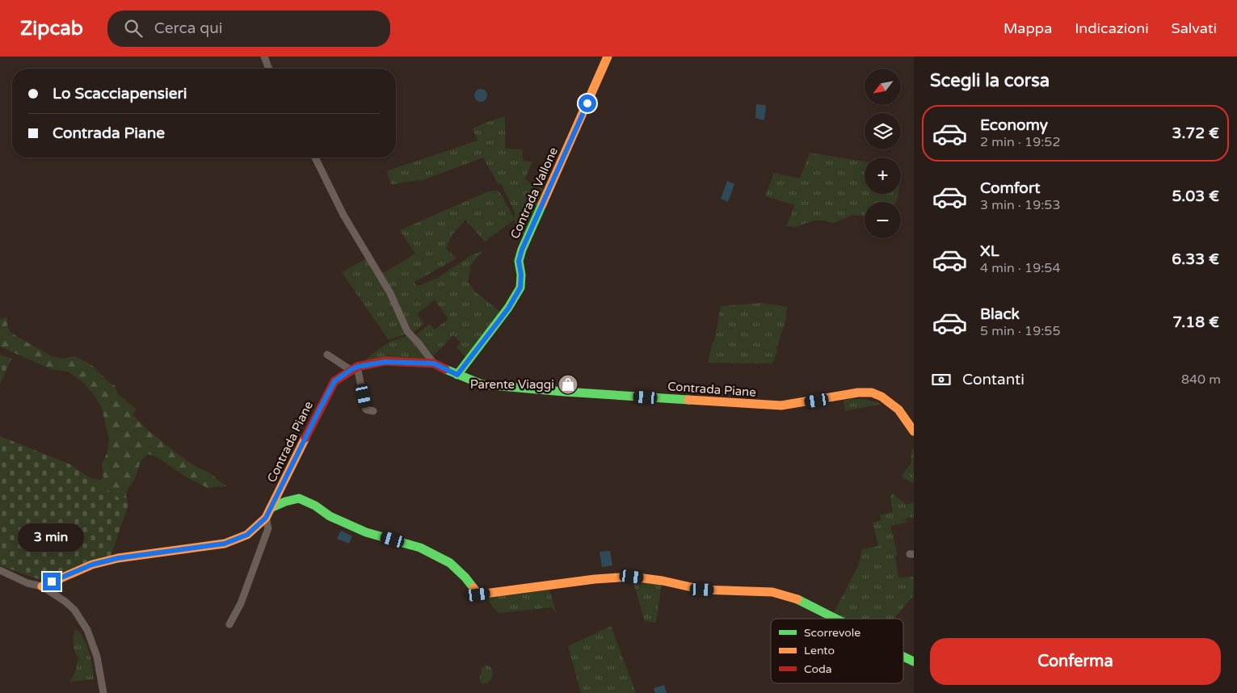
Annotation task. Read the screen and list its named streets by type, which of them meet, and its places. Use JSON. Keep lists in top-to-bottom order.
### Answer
{
  "streets": {
    "street": ["Contrada Vallone", "Contrada Piane"]
  },
  "crossings": [
    ["Contrada Vallone", "Contrada Piane"]
  ],
  "places": {
    "shop": ["Parente Viaggi"]
  },
  "legend": ["Scorrevole", "Lento", "Coda"],
  "north": "bottom left",
  "page": {
    "header": "Zipcab",
    "search": "Cerca qui",
    "nav": ["Mappa", "Indicazioni", "Salvati"],
    "heading": "Scegli la corsa",
    "map_buttons": ["+", "−"],
    "banner": ["Lo Scacciapensieri", "Contrada Piane"],
    "list": [
      {
        "name": "Economy",
        "note": "2 min · 19:52",
        "value": "3.72 €"
      },
      {
        "name": "Comfort",
        "note": "3 min · 19:53",
        "value": "5.03 €"
      },
      {
        "name": "XL",
        "note": "4 min · 19:54",
        "value": "6.33 €"
      },
      {
        "name": "Black",
        "note": "5 min · 19:55",
        "value": "7.18 €"
      }
    ],
    "pay": ["Contanti", "840 m"],
    "bubble": "3 min",
    "buttons": "Conferma"
  }
}
